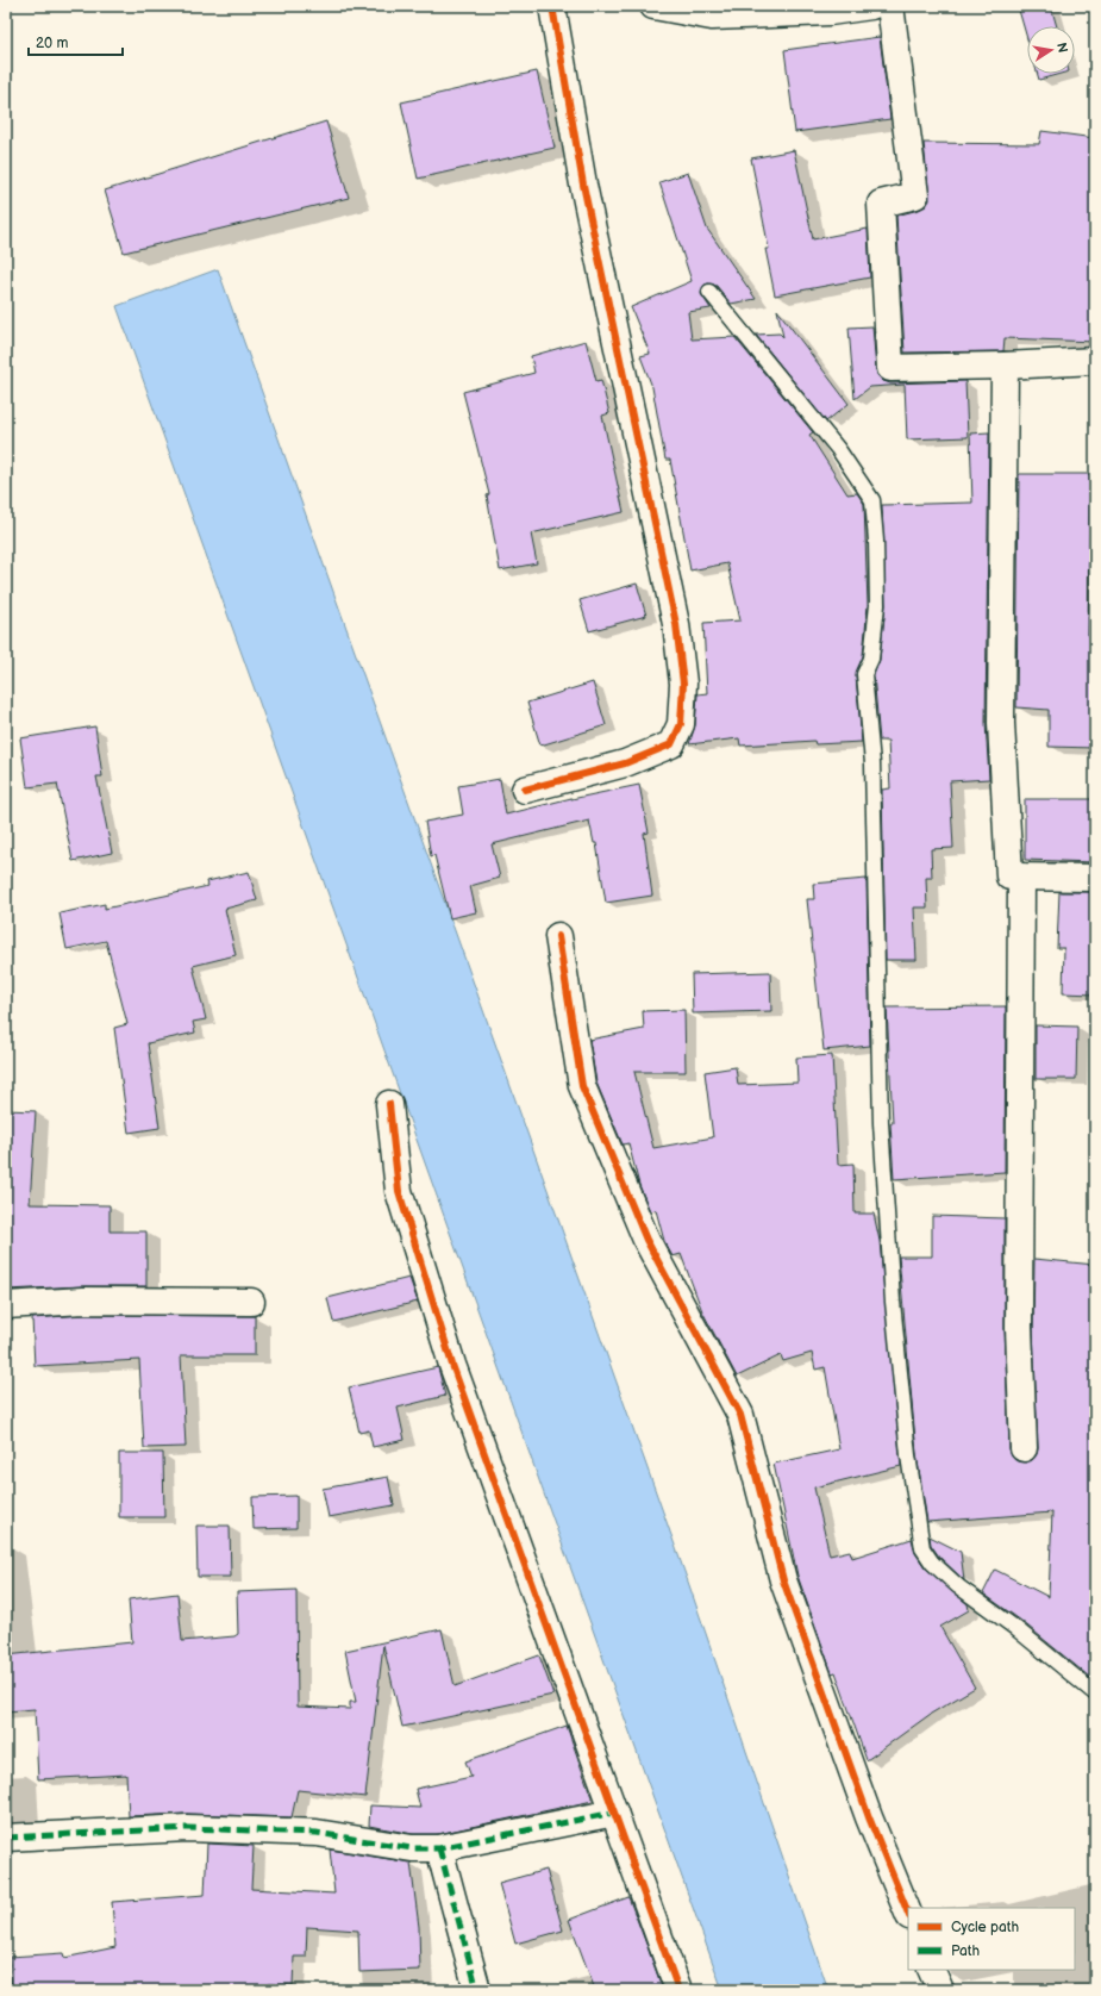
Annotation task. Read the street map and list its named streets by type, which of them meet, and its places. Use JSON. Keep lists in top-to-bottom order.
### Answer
{
  "legend": ["Cycle path", "Path"],
  "scale_bar": "20 m",
  "north": "right"
}
